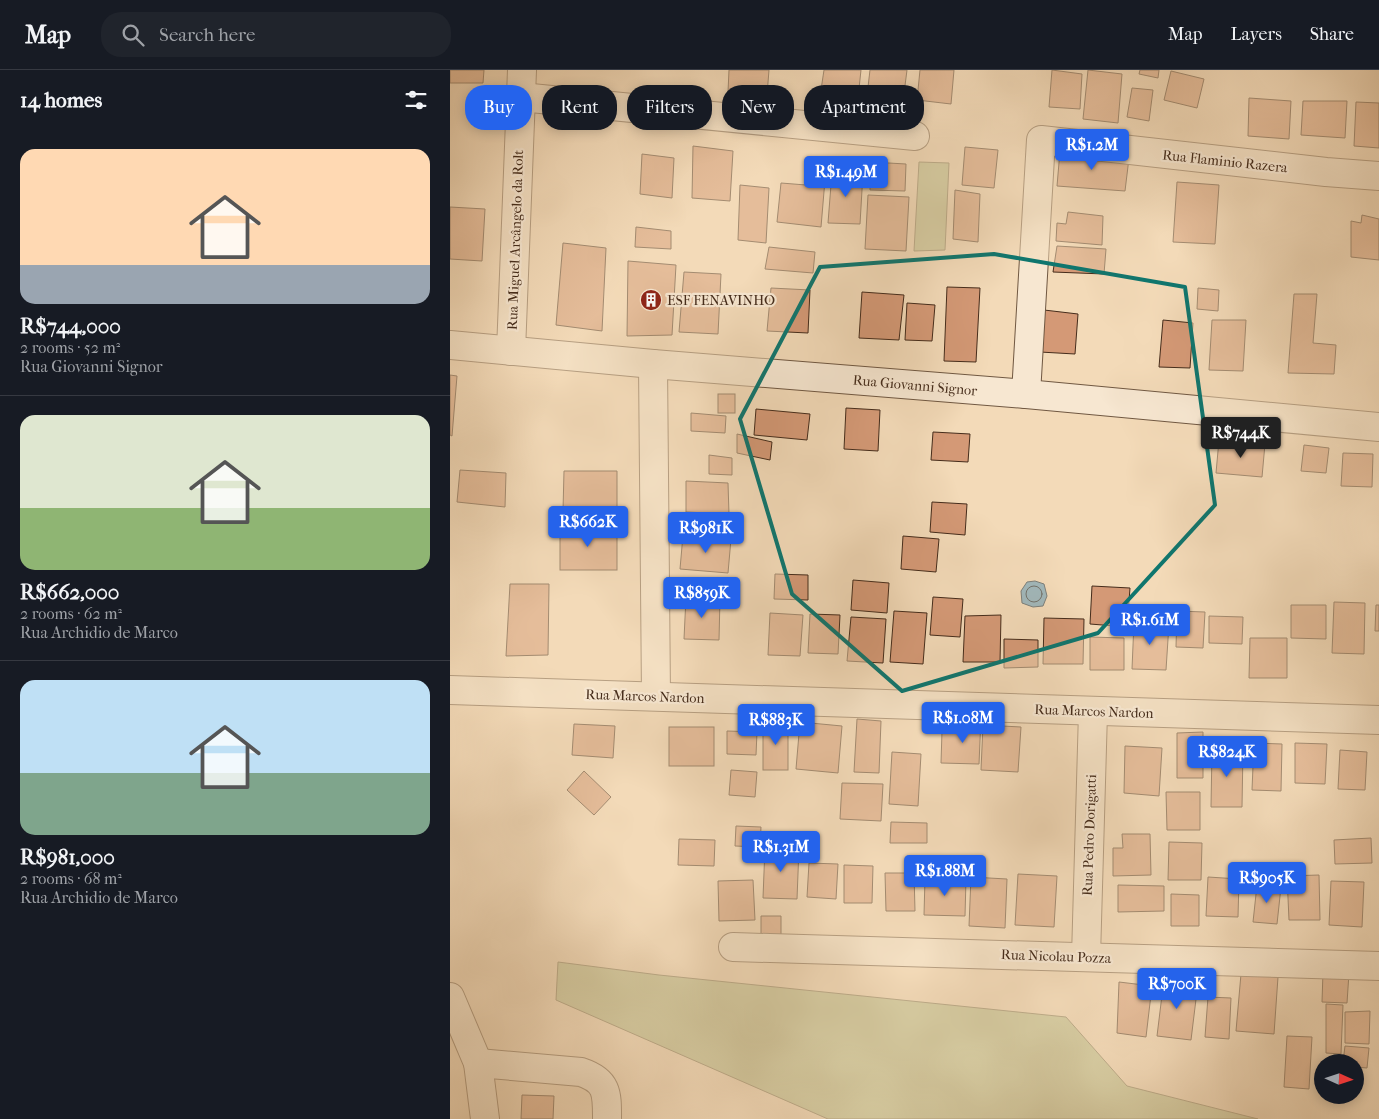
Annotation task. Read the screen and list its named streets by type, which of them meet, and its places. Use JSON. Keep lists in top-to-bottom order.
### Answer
{
  "streets": {
    "street": [
      "Rua Flaminio Razera",
      "Rua Miguel Arcângelo da Rolt",
      "Rua Giovanni Signor",
      "Rua Marcos Nardon",
      "Rua Pedro Dorigatti",
      "Rua Nicolau Pozza"
    ]
  },
  "crossings": [
    ["Rua Flaminio Razera", "Rua Giovanni Signor"],
    ["Rua Miguel Arcângelo da Rolt", "Rua Giovanni Signor"],
    ["Rua Marcos Nardon", "Rua Pedro Dorigatti"],
    ["Rua Pedro Dorigatti", "Rua Nicolau Pozza"]
  ],
  "places": {
    "building": ["ESF FENAVINHO"]
  },
  "north": "right",
  "page": {
    "header": "Map",
    "search": "Search here",
    "nav": ["Map", "Layers", "Share"],
    "heading": "14 homes",
    "chip": [
      "Buy",
      "Rent",
      "Filters",
      "New",
      "Apartment"
    ],
    "price": [
      "R$1.2M",
      "R$1.49M",
      "R$744K",
      "R$662K",
      "R$981K",
      "R$859K",
      "R$1.61M",
      "R$1.08M",
      "R$883K",
      "R$824K",
      "R$1.31M",
      "R$1.88M",
      "R$905K",
      "R$700K"
    ],
    "list": [
      {
        "name": "R$744,000",
        "note": "2 rooms · 52 m² · Rua Giovanni Signor"
      },
      {
        "name": "R$662,000",
        "note": "2 rooms · 62 m² · Rua Archidio de Marco"
      },
      {
        "name": "R$981,000",
        "note": "2 rooms · 68 m² · Rua Archidio de Marco"
      }
    ]
  }
}
